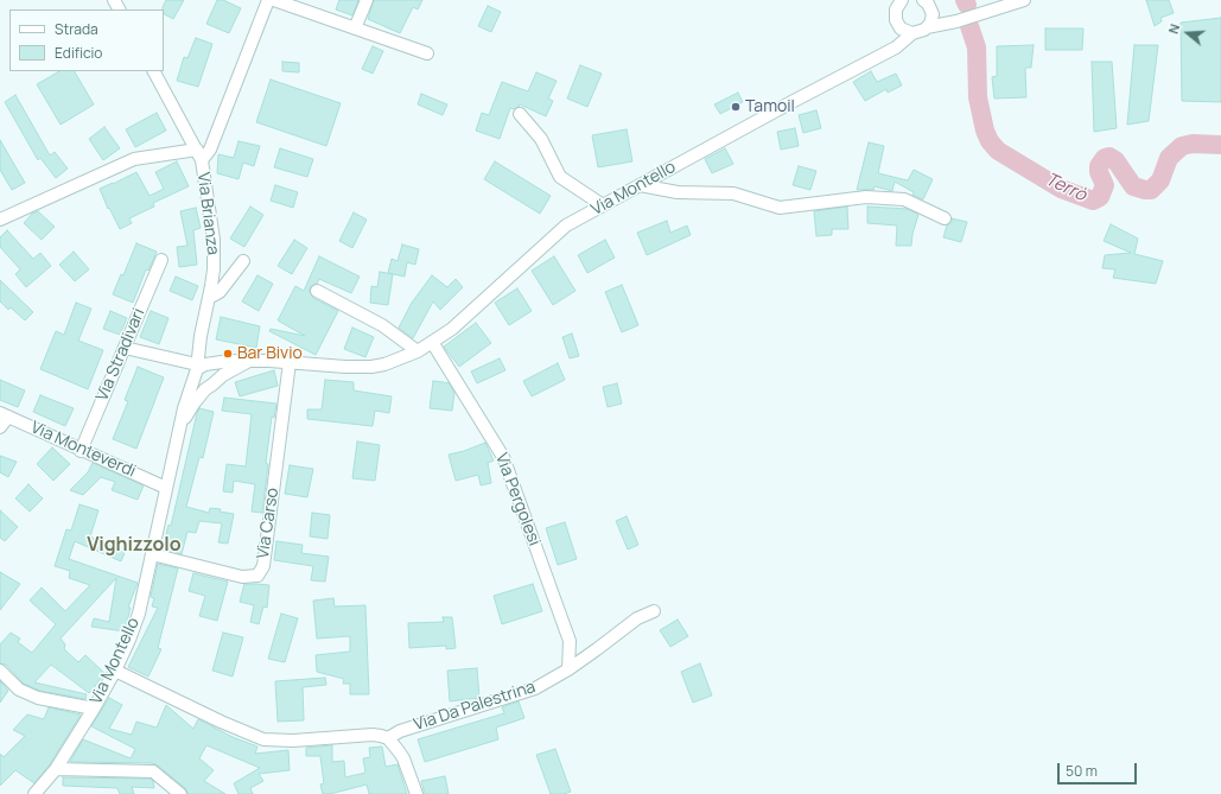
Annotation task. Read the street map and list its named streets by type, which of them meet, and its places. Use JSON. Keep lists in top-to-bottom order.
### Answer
{
  "streets": {
    "street": [
      "Via Montello",
      "Via Brianza",
      "Via Stradivari",
      "Via Monteverdi",
      "Via Pergolesi",
      "Via Carso",
      "Via Da Palestrina"
    ]
  },
  "crossings": [
    ["Via Montello", "Via Brianza"],
    ["Via Montello", "Via Monteverdi"],
    ["Via Montello", "Via Pergolesi"],
    ["Via Montello", "Via Carso"],
    ["Via Stradivari", "Via Monteverdi"],
    ["Via Pergolesi", "Via Da Palestrina"]
  ],
  "districts": ["Vighizzolo"],
  "water": ["Terrò"],
  "places": ["Tamoil", "Bar Bivio"],
  "legend": ["Strada", "Edificio"],
  "scale_bar": "50 m",
  "north": "left"
}
